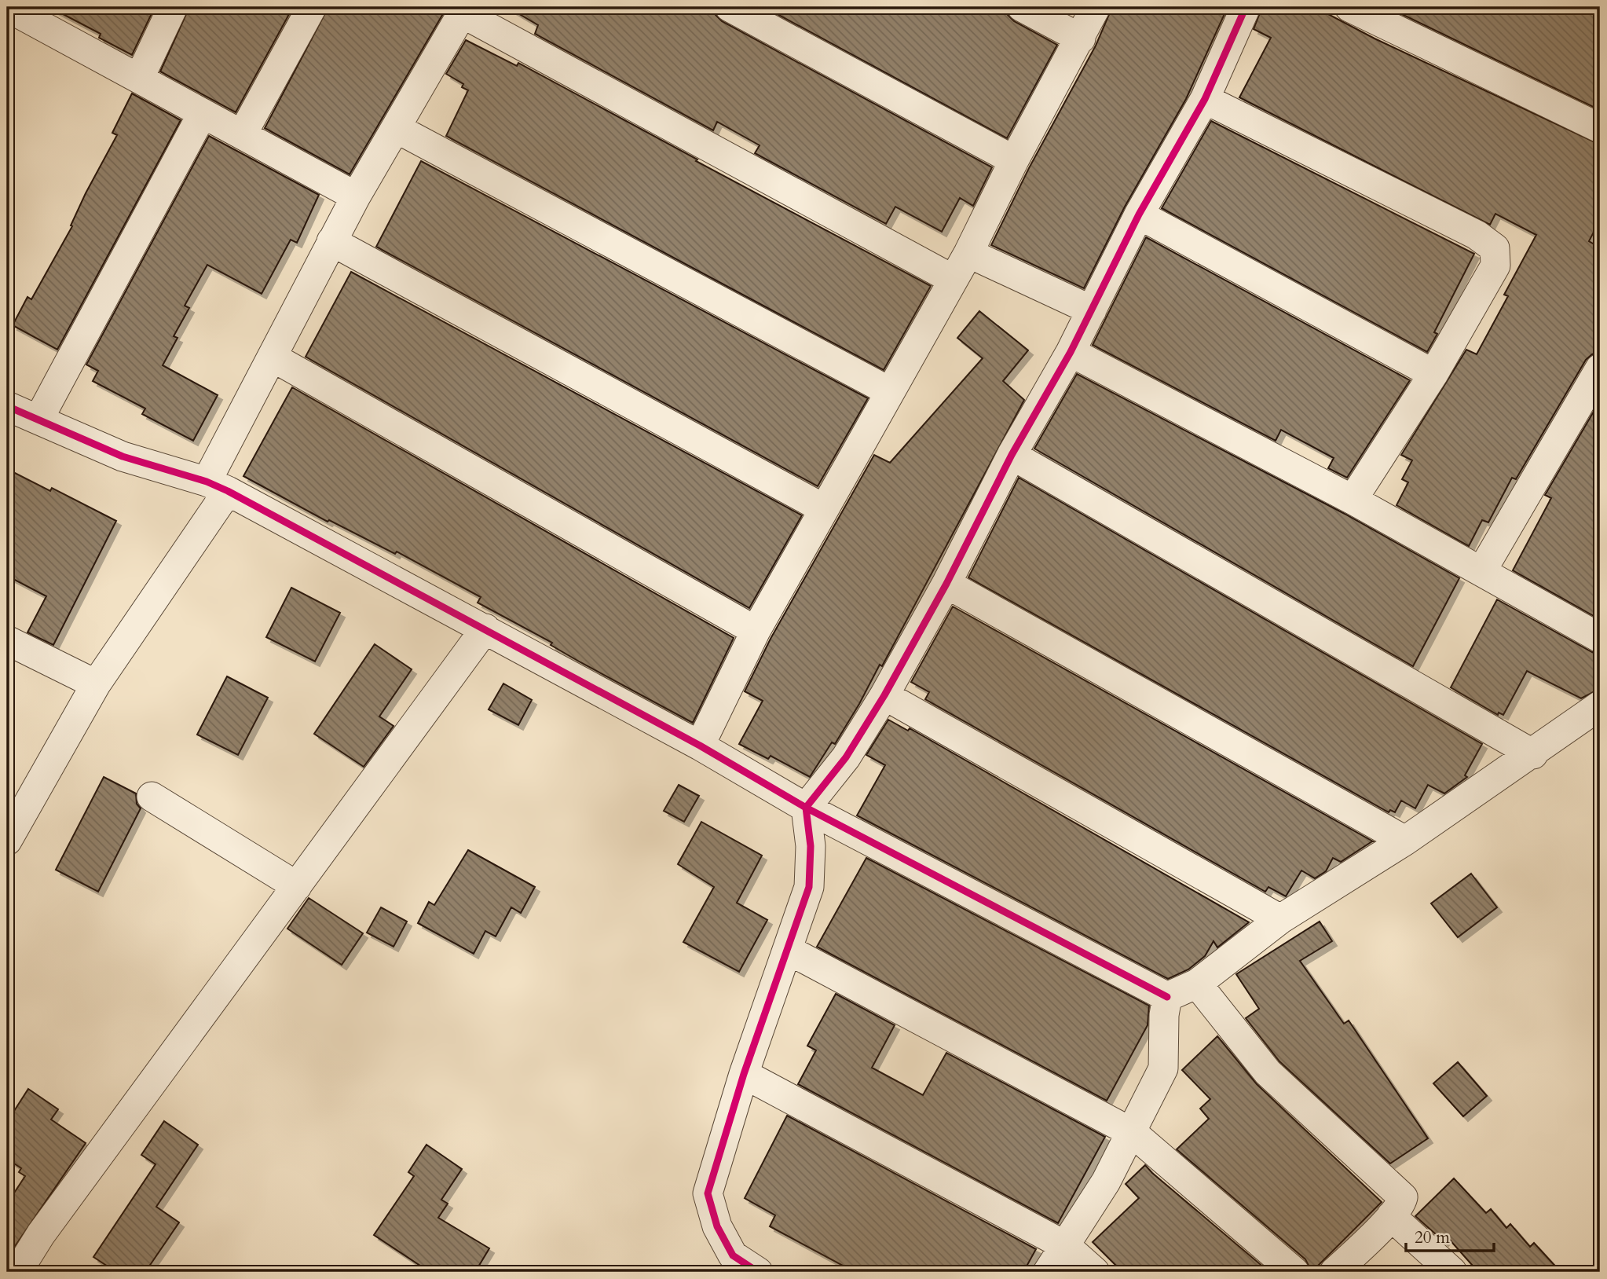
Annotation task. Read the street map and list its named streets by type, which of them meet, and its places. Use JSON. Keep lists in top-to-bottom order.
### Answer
{
  "scale_bar": "20 m"
}
